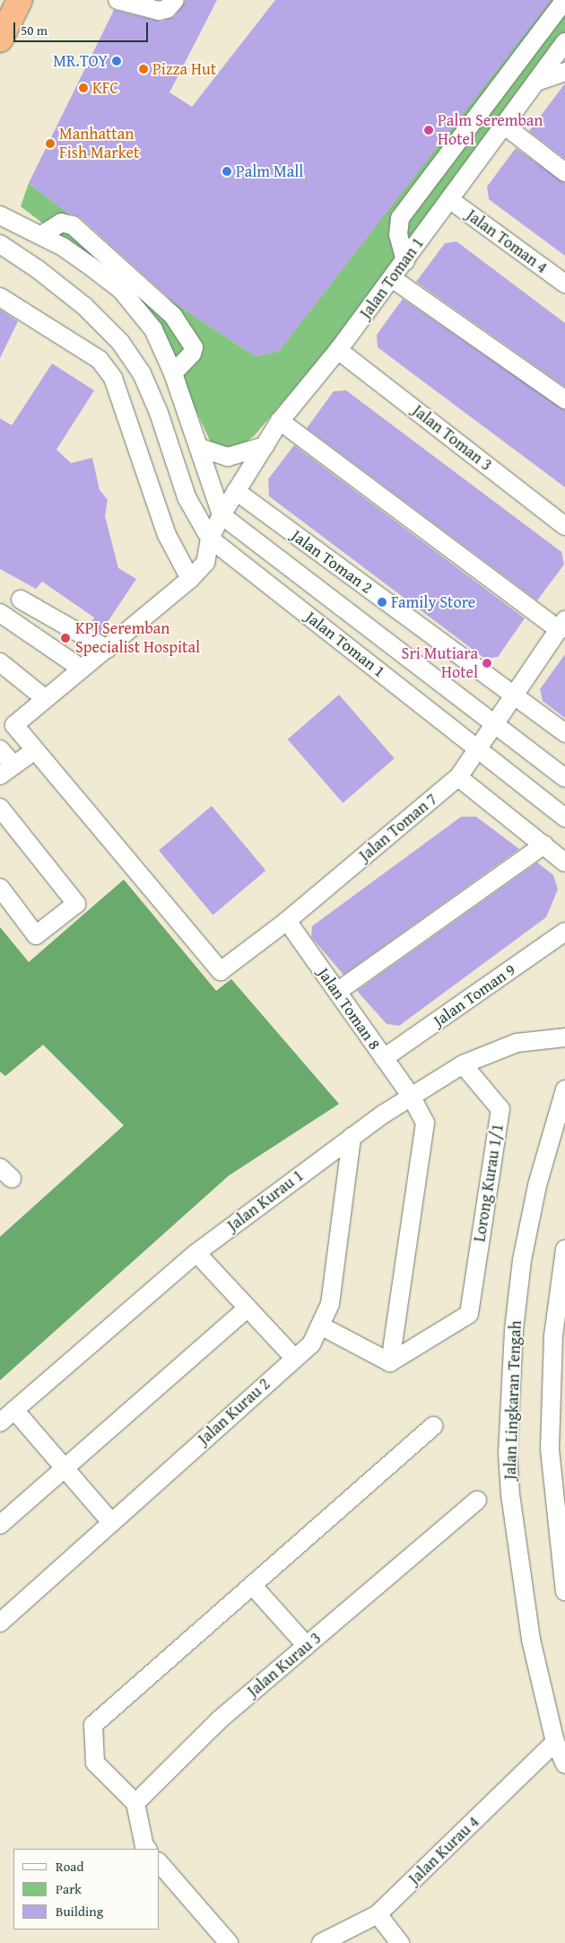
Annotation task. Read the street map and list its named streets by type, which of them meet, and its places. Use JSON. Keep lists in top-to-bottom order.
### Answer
{
  "streets": {
    "street": [
      "Jalan Toman 4",
      "Jalan Toman 1",
      "Jalan Toman 3",
      "Jalan Toman 2",
      "Jalan Toman 7",
      "Jalan Toman 9",
      "Jalan Toman 8",
      "Lorong Kurau 1/1",
      "Jalan Kurau 1",
      "Jalan Lingkaran Tengah",
      "Jalan Kurau 2",
      "Jalan Kurau 3",
      "Jalan Kurau 4"
    ]
  },
  "crossings": [
    ["Jalan Toman 4", "Jalan Toman 1"],
    ["Jalan Toman 1", "Jalan Toman 3"],
    ["Jalan Toman 1", "Jalan Toman 2"],
    ["Jalan Toman 1", "Jalan Toman 7"],
    ["Jalan Toman 2", "Jalan Toman 7"],
    ["Jalan Toman 7", "Jalan Toman 8"],
    ["Jalan Toman 9", "Jalan Toman 8"],
    ["Jalan Toman 8", "Lorong Kurau 1/1"],
    ["Jalan Toman 8", "Jalan Kurau 1"],
    ["Lorong Kurau 1/1", "Jalan Kurau 1"],
    ["Jalan Kurau 1", "Jalan Kurau 2"],
    ["Jalan Lingkaran Tengah", "Jalan Kurau 4"]
  ],
  "places": [
    "MR.TOY",
    "Pizza Hut",
    "KFC",
    "Palm Seremban Hotel",
    "Manhattan Fish Market",
    "Palm Mall",
    "Family Store",
    "KPJ Seremban Specialist Hospital",
    "Sri Mutiara Hotel"
  ],
  "legend": ["Road", "Park", "Building"],
  "scale_bar": "50 m"
}
